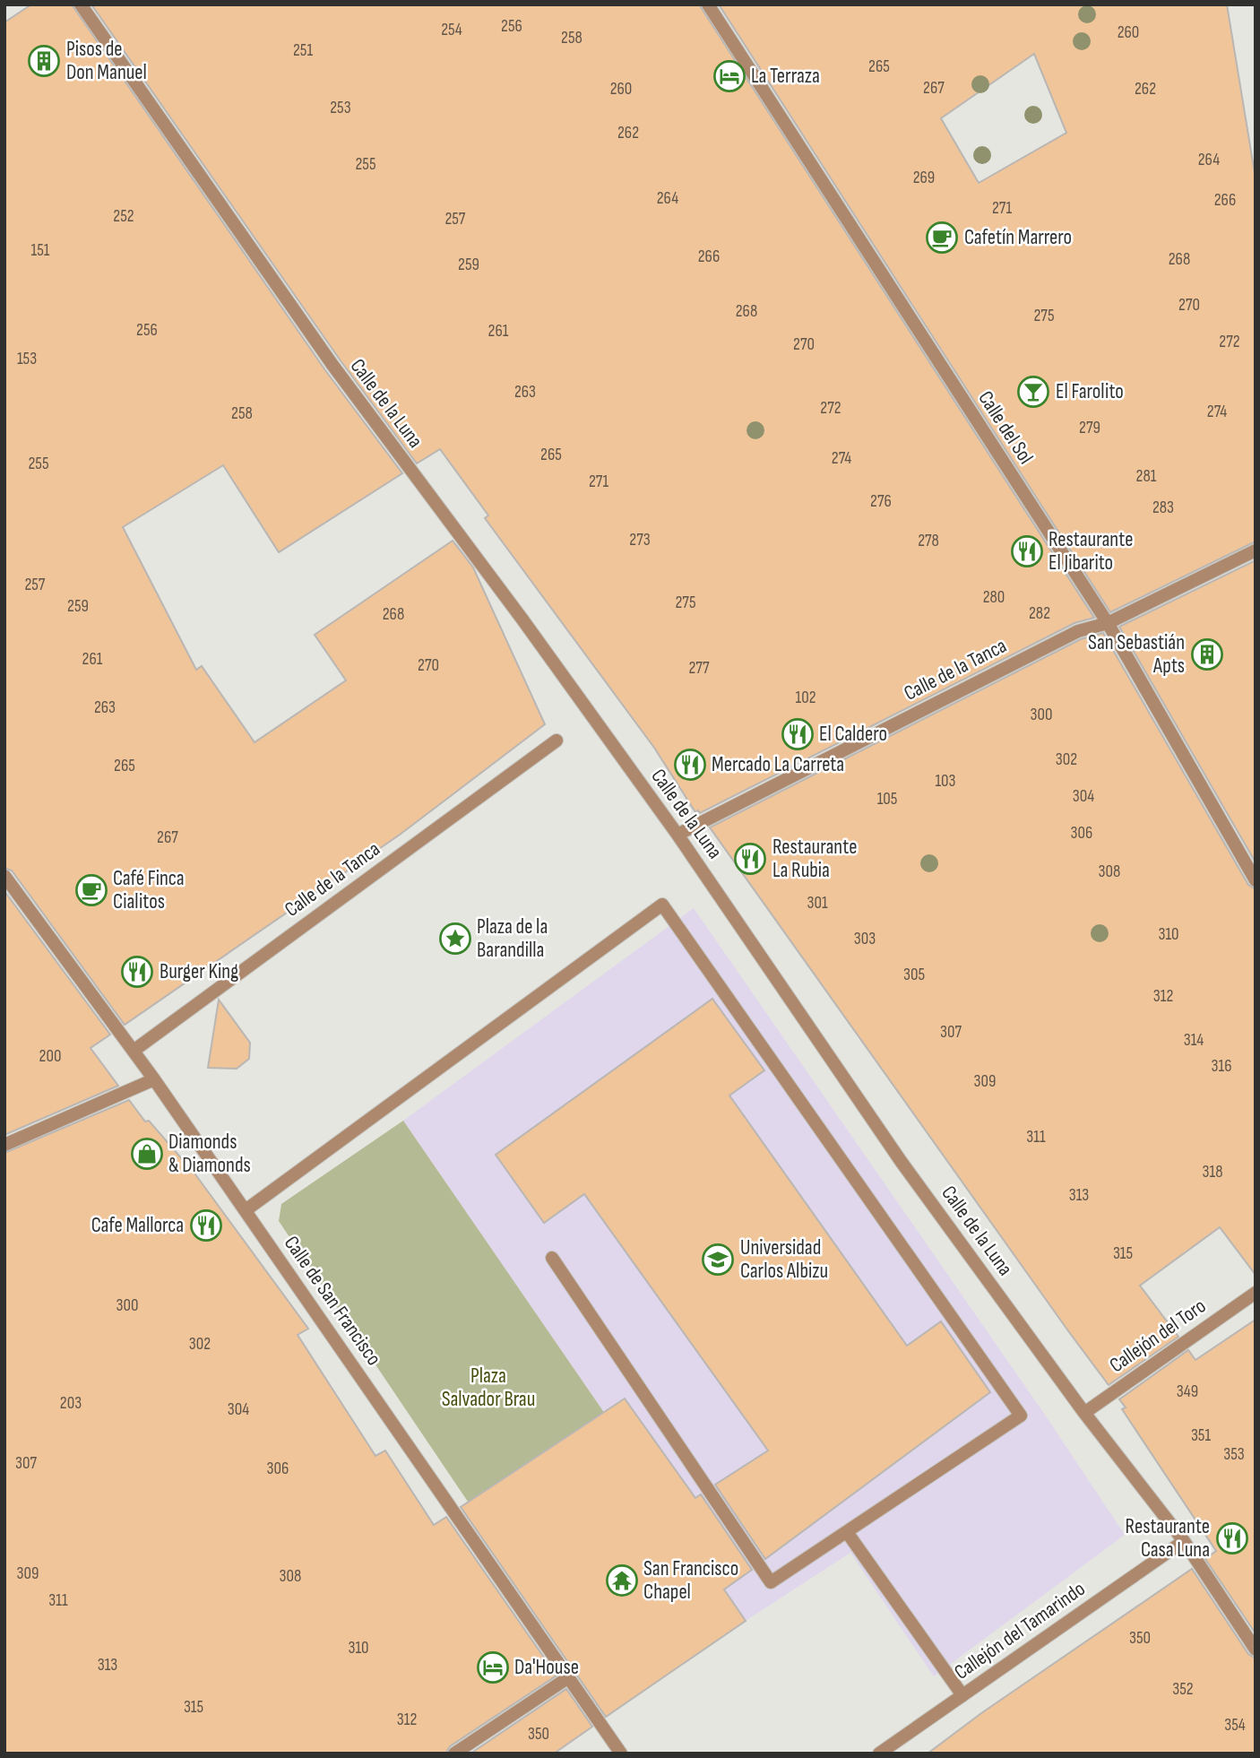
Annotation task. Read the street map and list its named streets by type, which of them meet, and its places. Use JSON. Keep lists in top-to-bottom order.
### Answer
{
  "streets": {
    "street": [
      "Calle de la Luna",
      "Calle del Sol",
      "Calle de la Tanca",
      "Calle de San Francisco",
      "Callejón del Toro",
      "Callejón del Tamarindo"
    ]
  },
  "crossings": [
    ["Calle de la Luna", "Calle de la Tanca"],
    ["Calle de la Luna", "Callejón del Toro"],
    ["Calle de la Luna", "Callejón del Tamarindo"],
    ["Calle del Sol", "Calle de la Tanca"],
    ["Calle de la Tanca", "Calle de San Francisco"]
  ],
  "parks": ["Plaza Salvador Brau"],
  "places": {
    "building": ["Pisos de Don Manuel", "San Sebastián Apts"],
    "hotel": ["La Terraza", "Da'House"],
    "cafe": ["Cafetín Marrero", "Café Finca Cialitos"],
    "bar": ["El Farolito"],
    "restaurant": [
      "Restaurante El Jibarito",
      "El Caldero",
      "Mercado La Carreta",
      "Restaurante La Rubia",
      "Burger King",
      "Cafe Mallorca",
      "Restaurante Casa Luna"
    ],
    "place": ["Plaza de la Barandilla"],
    "shop": ["Diamonds & Diamonds"],
    "school or university": ["Universidad Carlos Albizu"],
    "temple": ["San Francisco Chapel"]
  },
  "house_numbers": [
    "256",
    "254",
    "260",
    "258",
    "251",
    "265",
    "267",
    "260",
    "262",
    "253",
    "262",
    "264",
    "255",
    "269",
    "264",
    "266",
    "271",
    "252",
    "257",
    "151",
    "266",
    "268",
    "259",
    "270",
    "268",
    "275",
    "256",
    "261",
    "272",
    "270",
    "153",
    "263",
    "272",
    "274",
    "258",
    "279",
    "265",
    "274",
    "255",
    "281",
    "271",
    "276",
    "283",
    "273",
    "278",
    "257",
    "280",
    "275",
    "259",
    "282",
    "268",
    "261",
    "270",
    "277",
    "102",
    "263",
    "300",
    "302",
    "265",
    "103",
    "304",
    "105",
    "306",
    "267",
    "308",
    "301",
    "310",
    "303",
    "305",
    "312",
    "307",
    "314",
    "200",
    "316",
    "309",
    "311",
    "318",
    "313",
    "315",
    "300",
    "302",
    "349",
    "203",
    "304",
    "351",
    "353",
    "307",
    "306",
    "309",
    "308",
    "311",
    "350",
    "310",
    "313",
    "352",
    "315",
    "312",
    "354",
    "350"
  ]
}
